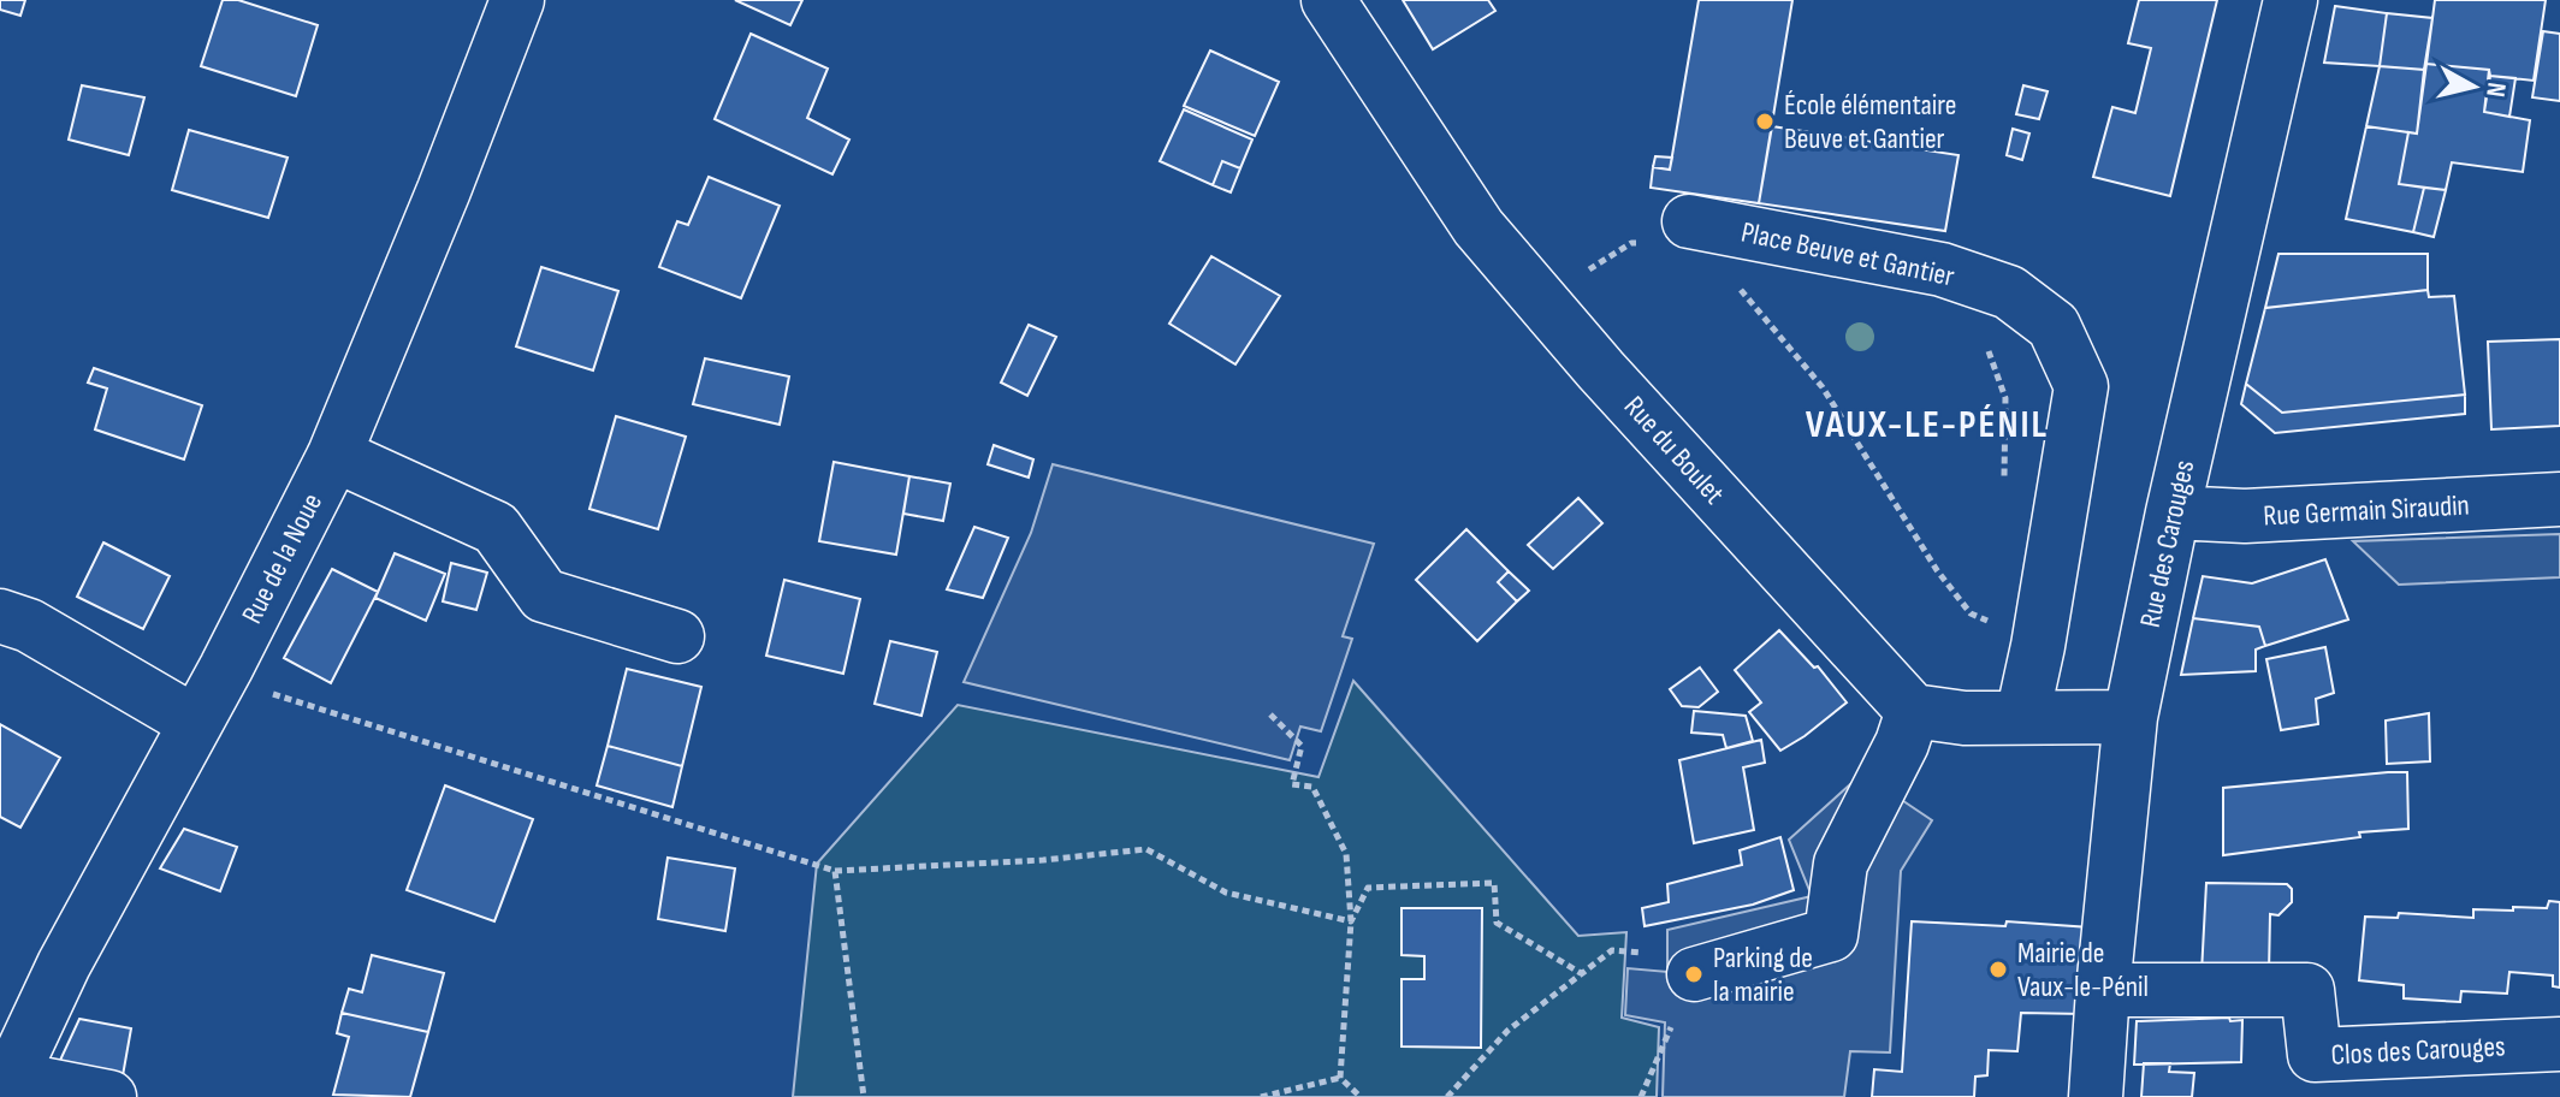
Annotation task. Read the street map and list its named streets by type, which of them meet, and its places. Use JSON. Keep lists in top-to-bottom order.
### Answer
{
  "streets": {
    "street": [
      "Place Beuve et Gantier",
      "Rue du Boulet",
      "Rue Germain Siraudin",
      "Rue des Carouges",
      "Rue de la Noue",
      "Clos des Carouges"
    ]
  },
  "crossings": [
    ["Rue Germain Siraudin", "Rue des Carouges"],
    ["Rue des Carouges", "Clos des Carouges"]
  ],
  "districts": ["VAUX-LE-PÉNIL"],
  "places": ["École élémentaire Beuve et Gantier", "Mairie de Vaux-le-Pénil", "Parking de la mairie"],
  "north": "right"
}
